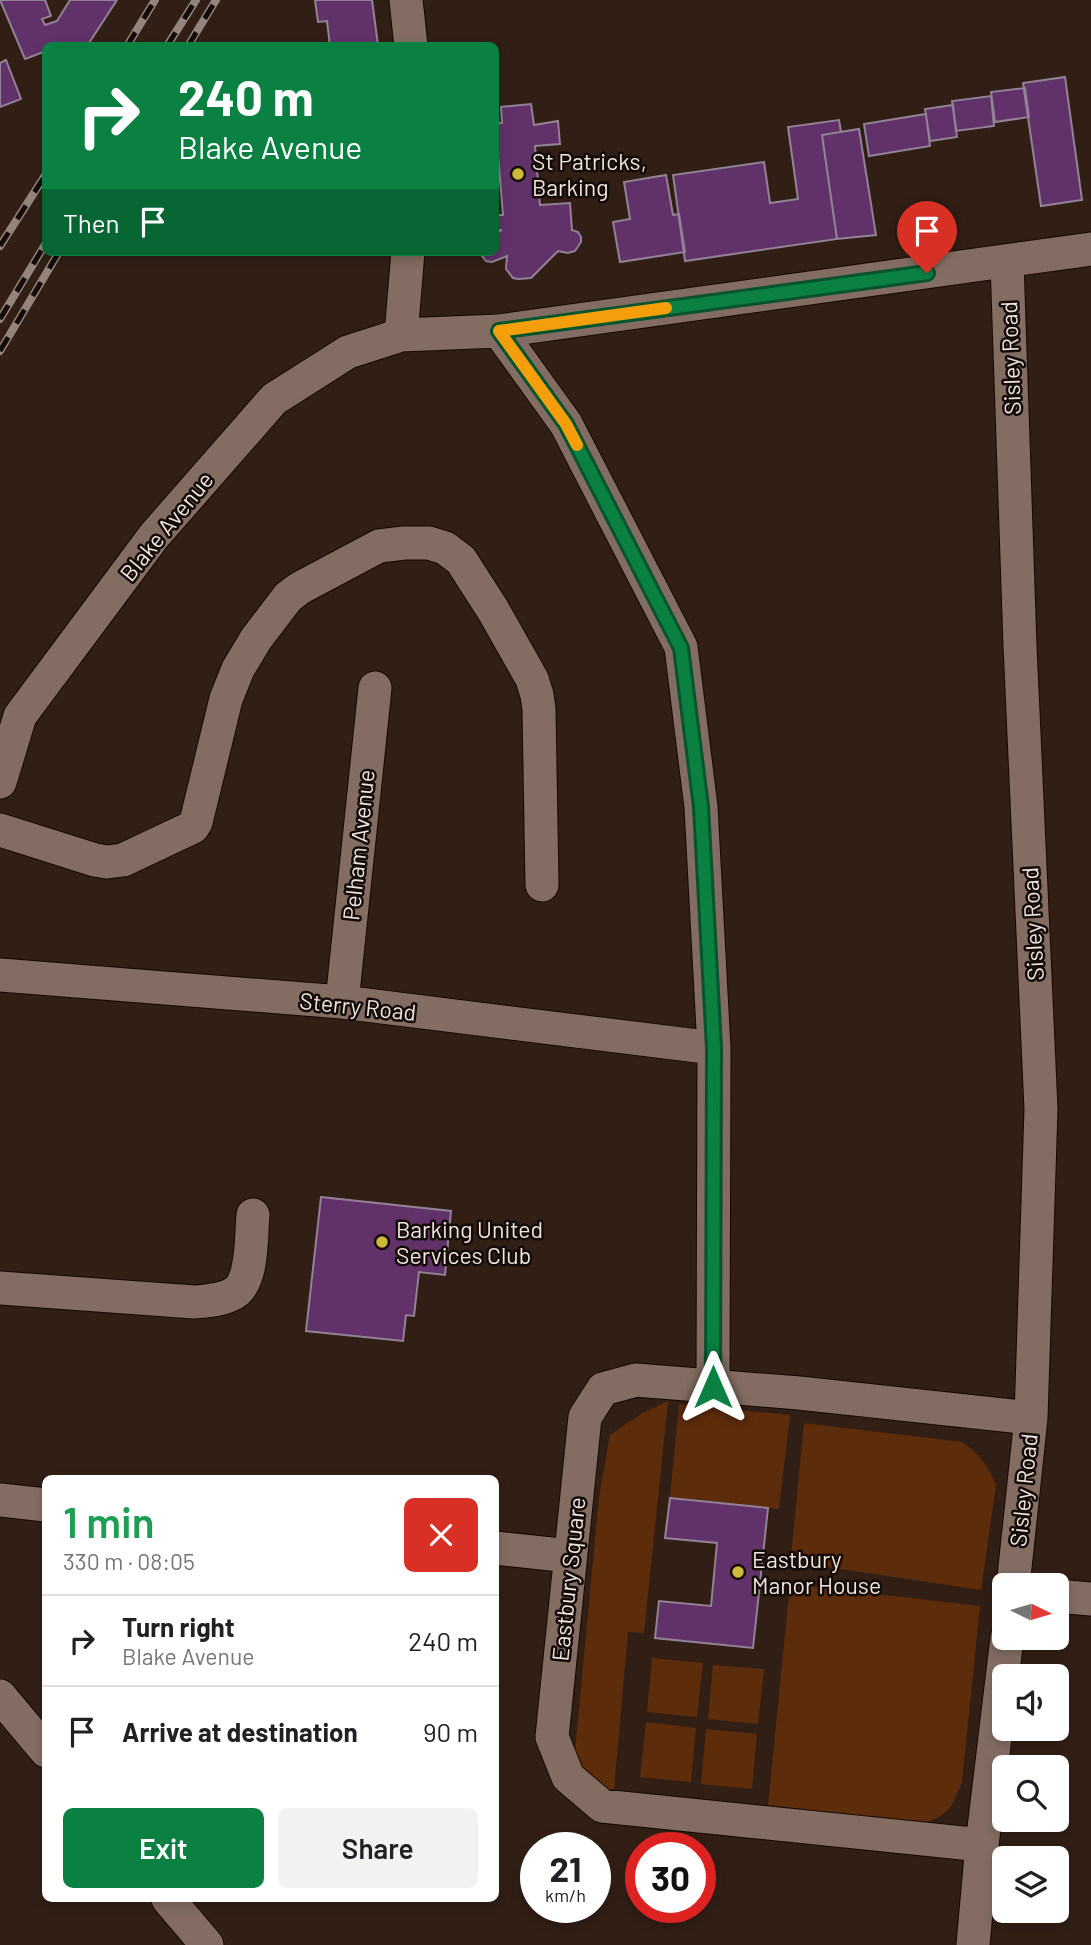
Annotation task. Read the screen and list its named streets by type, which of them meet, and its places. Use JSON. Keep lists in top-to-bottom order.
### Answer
{
  "streets": {
    "street": [
      "Sisley Road",
      "Blake Avenue",
      "Pelham Avenue",
      "Sterry Road",
      "Eastbury Square"
    ]
  },
  "crossings": [
    ["Sisley Road", "Blake Avenue"],
    ["Sisley Road", "Eastbury Square"],
    ["Pelham Avenue", "Sterry Road"]
  ],
  "places": ["St Patricks, Barking", "Barking United Services Club", "Eastbury Manor House"],
  "north": "right",
  "page": {
    "turn": ["240 m", "Blake Avenue"],
    "then": "Then",
    "heading": ["1 min", "330 m · 08:05"],
    "list": [
      {
        "name": "Turn right",
        "note": "Blake Avenue",
        "value": "240 m"
      },
      {
        "name": "Arrive at destination",
        "value": "90 m"
      }
    ],
    "buttons": ["Exit", "Share"],
    "speed": "21 km/h",
    "limit": "30"
  }
}
